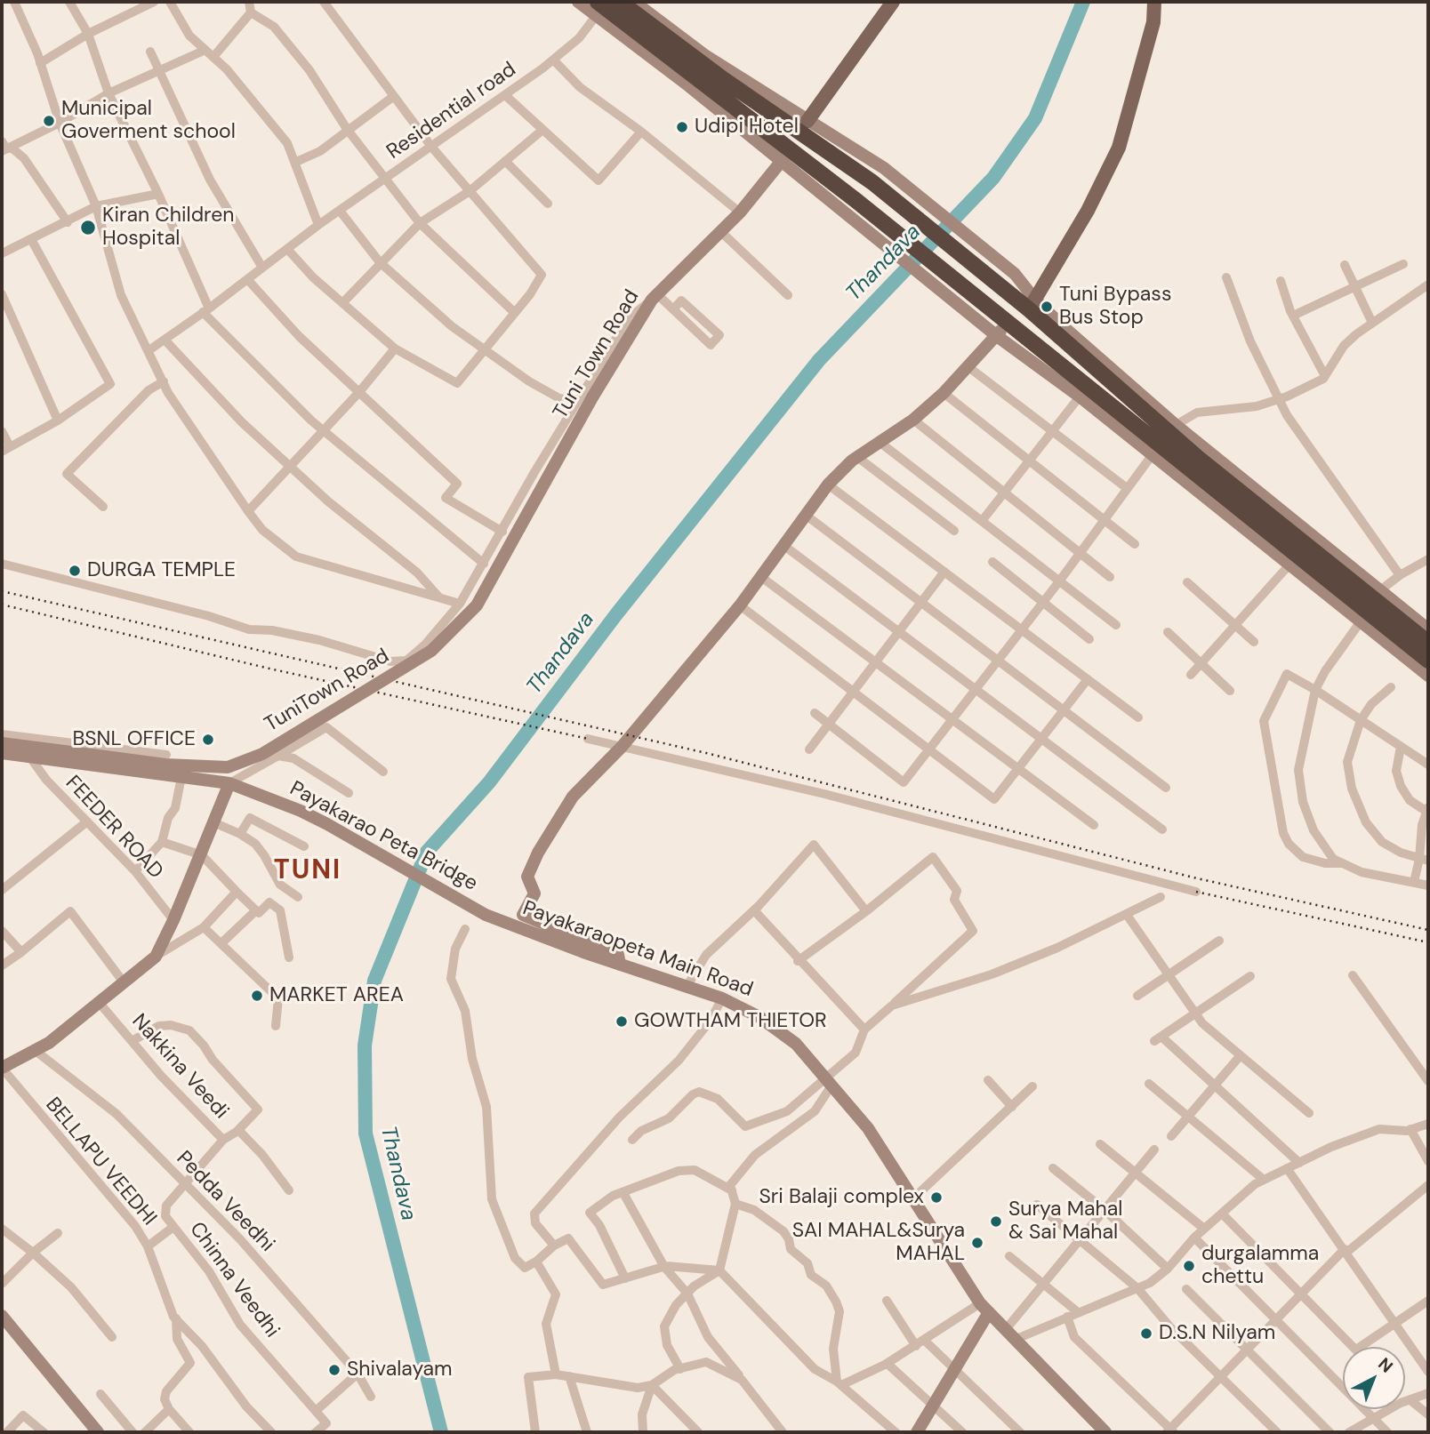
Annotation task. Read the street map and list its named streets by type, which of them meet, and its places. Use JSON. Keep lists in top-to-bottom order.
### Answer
{
  "streets": {
    "street": [
      "Residential road",
      "Tuni Town Road",
      "TuniTown Road",
      "FEEDER ROAD",
      "Payakarao Peta Bridge",
      "Payakaraopeta Main Road",
      "Nakkina Veedi",
      "BELLAPU VEEDHI",
      "Pedda Veedhi",
      "Chinna Veedhi"
    ]
  },
  "crossings": [
    ["Tuni Town Road", "TuniTown Road"],
    ["FEEDER ROAD", "Payakarao Peta Bridge"],
    ["Payakarao Peta Bridge", "Payakaraopeta Main Road"],
    ["Nakkina Veedi", "Pedda Veedhi"],
    ["Nakkina Veedi", "Chinna Veedhi"]
  ],
  "districts": ["TUNI"],
  "water": ["Thandava"],
  "places": [
    "Municipal Goverment school",
    "Udipi Hotel",
    "Kiran Children Hospital",
    "Tuni Bypass Bus Stop",
    "DURGA TEMPLE",
    "BSNL OFFICE",
    "MARKET AREA",
    "GOWTHAM THIETOR",
    "Sri Balaji complex",
    "Surya Mahal & Sai Mahal",
    "SAI MAHAL&Surya MAHAL",
    "durgalamma chettu",
    "D.S.N Nilyam",
    "Shivalayam"
  ],
  "north": "top right"
}
